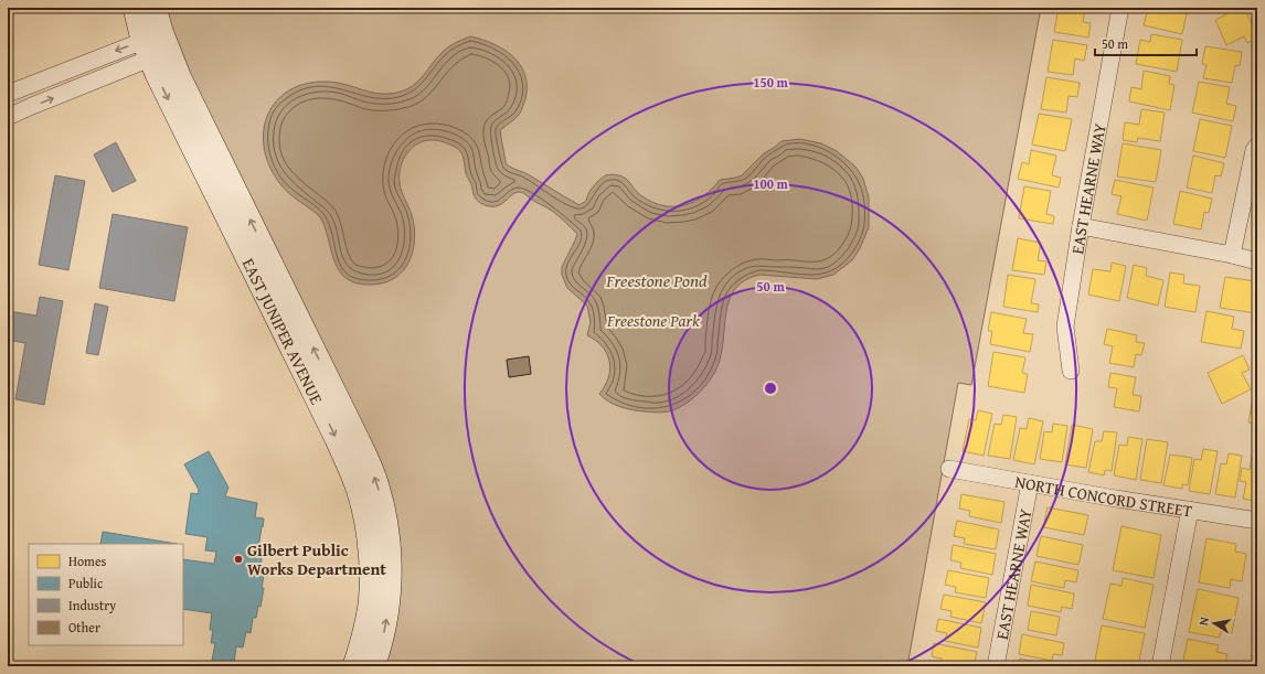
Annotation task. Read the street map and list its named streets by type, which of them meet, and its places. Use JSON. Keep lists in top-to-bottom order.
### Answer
{
  "streets": {
    "street": ["EAST HEARNE WAY", "EAST JUNIPER AVENUE", "NORTH CONCORD STREET"]
  },
  "crossings": [
    ["EAST HEARNE WAY", "NORTH CONCORD STREET"]
  ],
  "water": ["Freestone Pond"],
  "parks": ["Freestone Park"],
  "places": ["Gilbert Public Works Department"],
  "legend": [
    "Homes",
    "Public",
    "Industry",
    "Other"
  ],
  "scale_bar": "50 m",
  "north": "left",
  "rings": ["150 m", "100 m", "50 m"]
}
